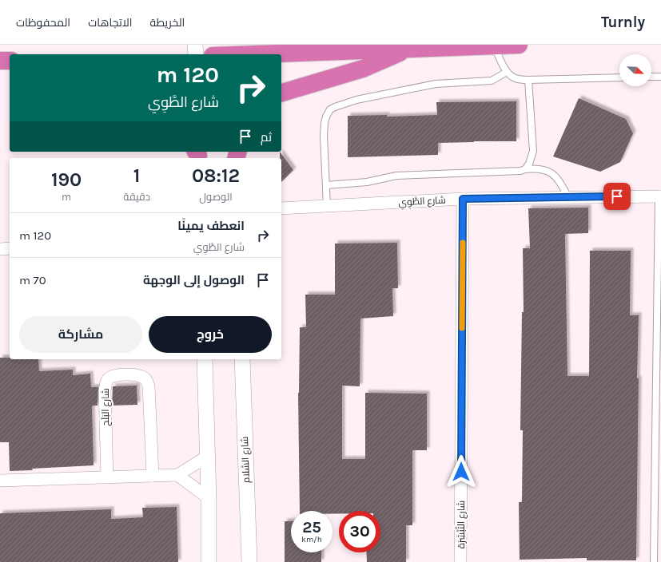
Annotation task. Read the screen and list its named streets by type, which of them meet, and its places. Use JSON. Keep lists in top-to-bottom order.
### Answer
{
  "streets": {
    "street": [
      "شارع الطَّوِي",
      "شارع البَلَح",
      "شارع السَّلام",
      "شارع التَّبْشِرَة"
    ]
  },
  "crossings": [
    ["شارع الطَّوِي", "شارع التَّبْشِرَة"]
  ],
  "north": "bottom right",
  "page": {
    "header": "Turnly",
    "nav": ["الخريطة", "الاتجاهات", "المحفوظات"],
    "turn": ["120 m", "شارع الطَّوِي"],
    "then": "ثم",
    "eta": [
      "08:12",
      "الوصول",
      "1",
      "دقيقة",
      "190",
      "m"
    ],
    "list": [
      {
        "name": "انعطف يمينًا",
        "note": "شارع الطَّوِي",
        "value": "120 m"
      },
      {
        "name": "الوصول إلى الوجهة",
        "value": "70 m"
      }
    ],
    "buttons": ["خروج", "مشاركة"],
    "speed": "25 km/h",
    "limit": "30"
  }
}
